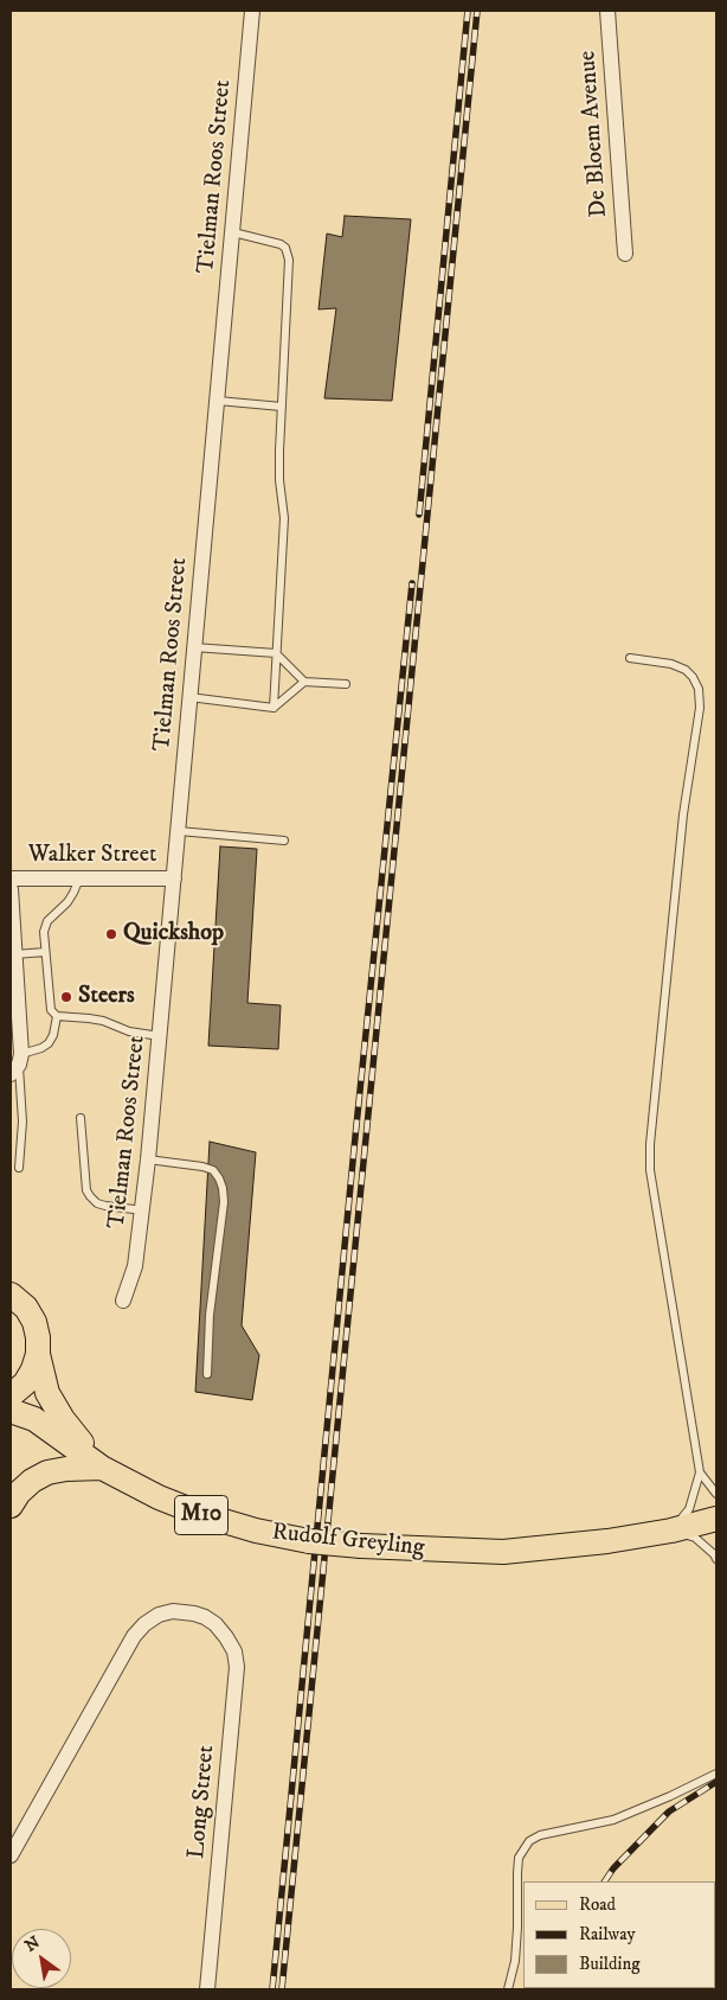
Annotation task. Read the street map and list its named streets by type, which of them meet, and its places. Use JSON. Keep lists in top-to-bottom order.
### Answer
{
  "streets": {
    "main road": ["M10", "Rudolf Greyling"],
    "street": [
      "De Bloem Avenue",
      "Tielman Roos Street",
      "Walker Street",
      "Long Street"
    ]
  },
  "crossings": [
    ["Tielman Roos Street", "Walker Street"],
    ["M10", "Rudolf Greyling"]
  ],
  "places": ["Quickshop", "Steers"],
  "legend": ["Road", "Railway", "Building"],
  "north": "top left"
}
